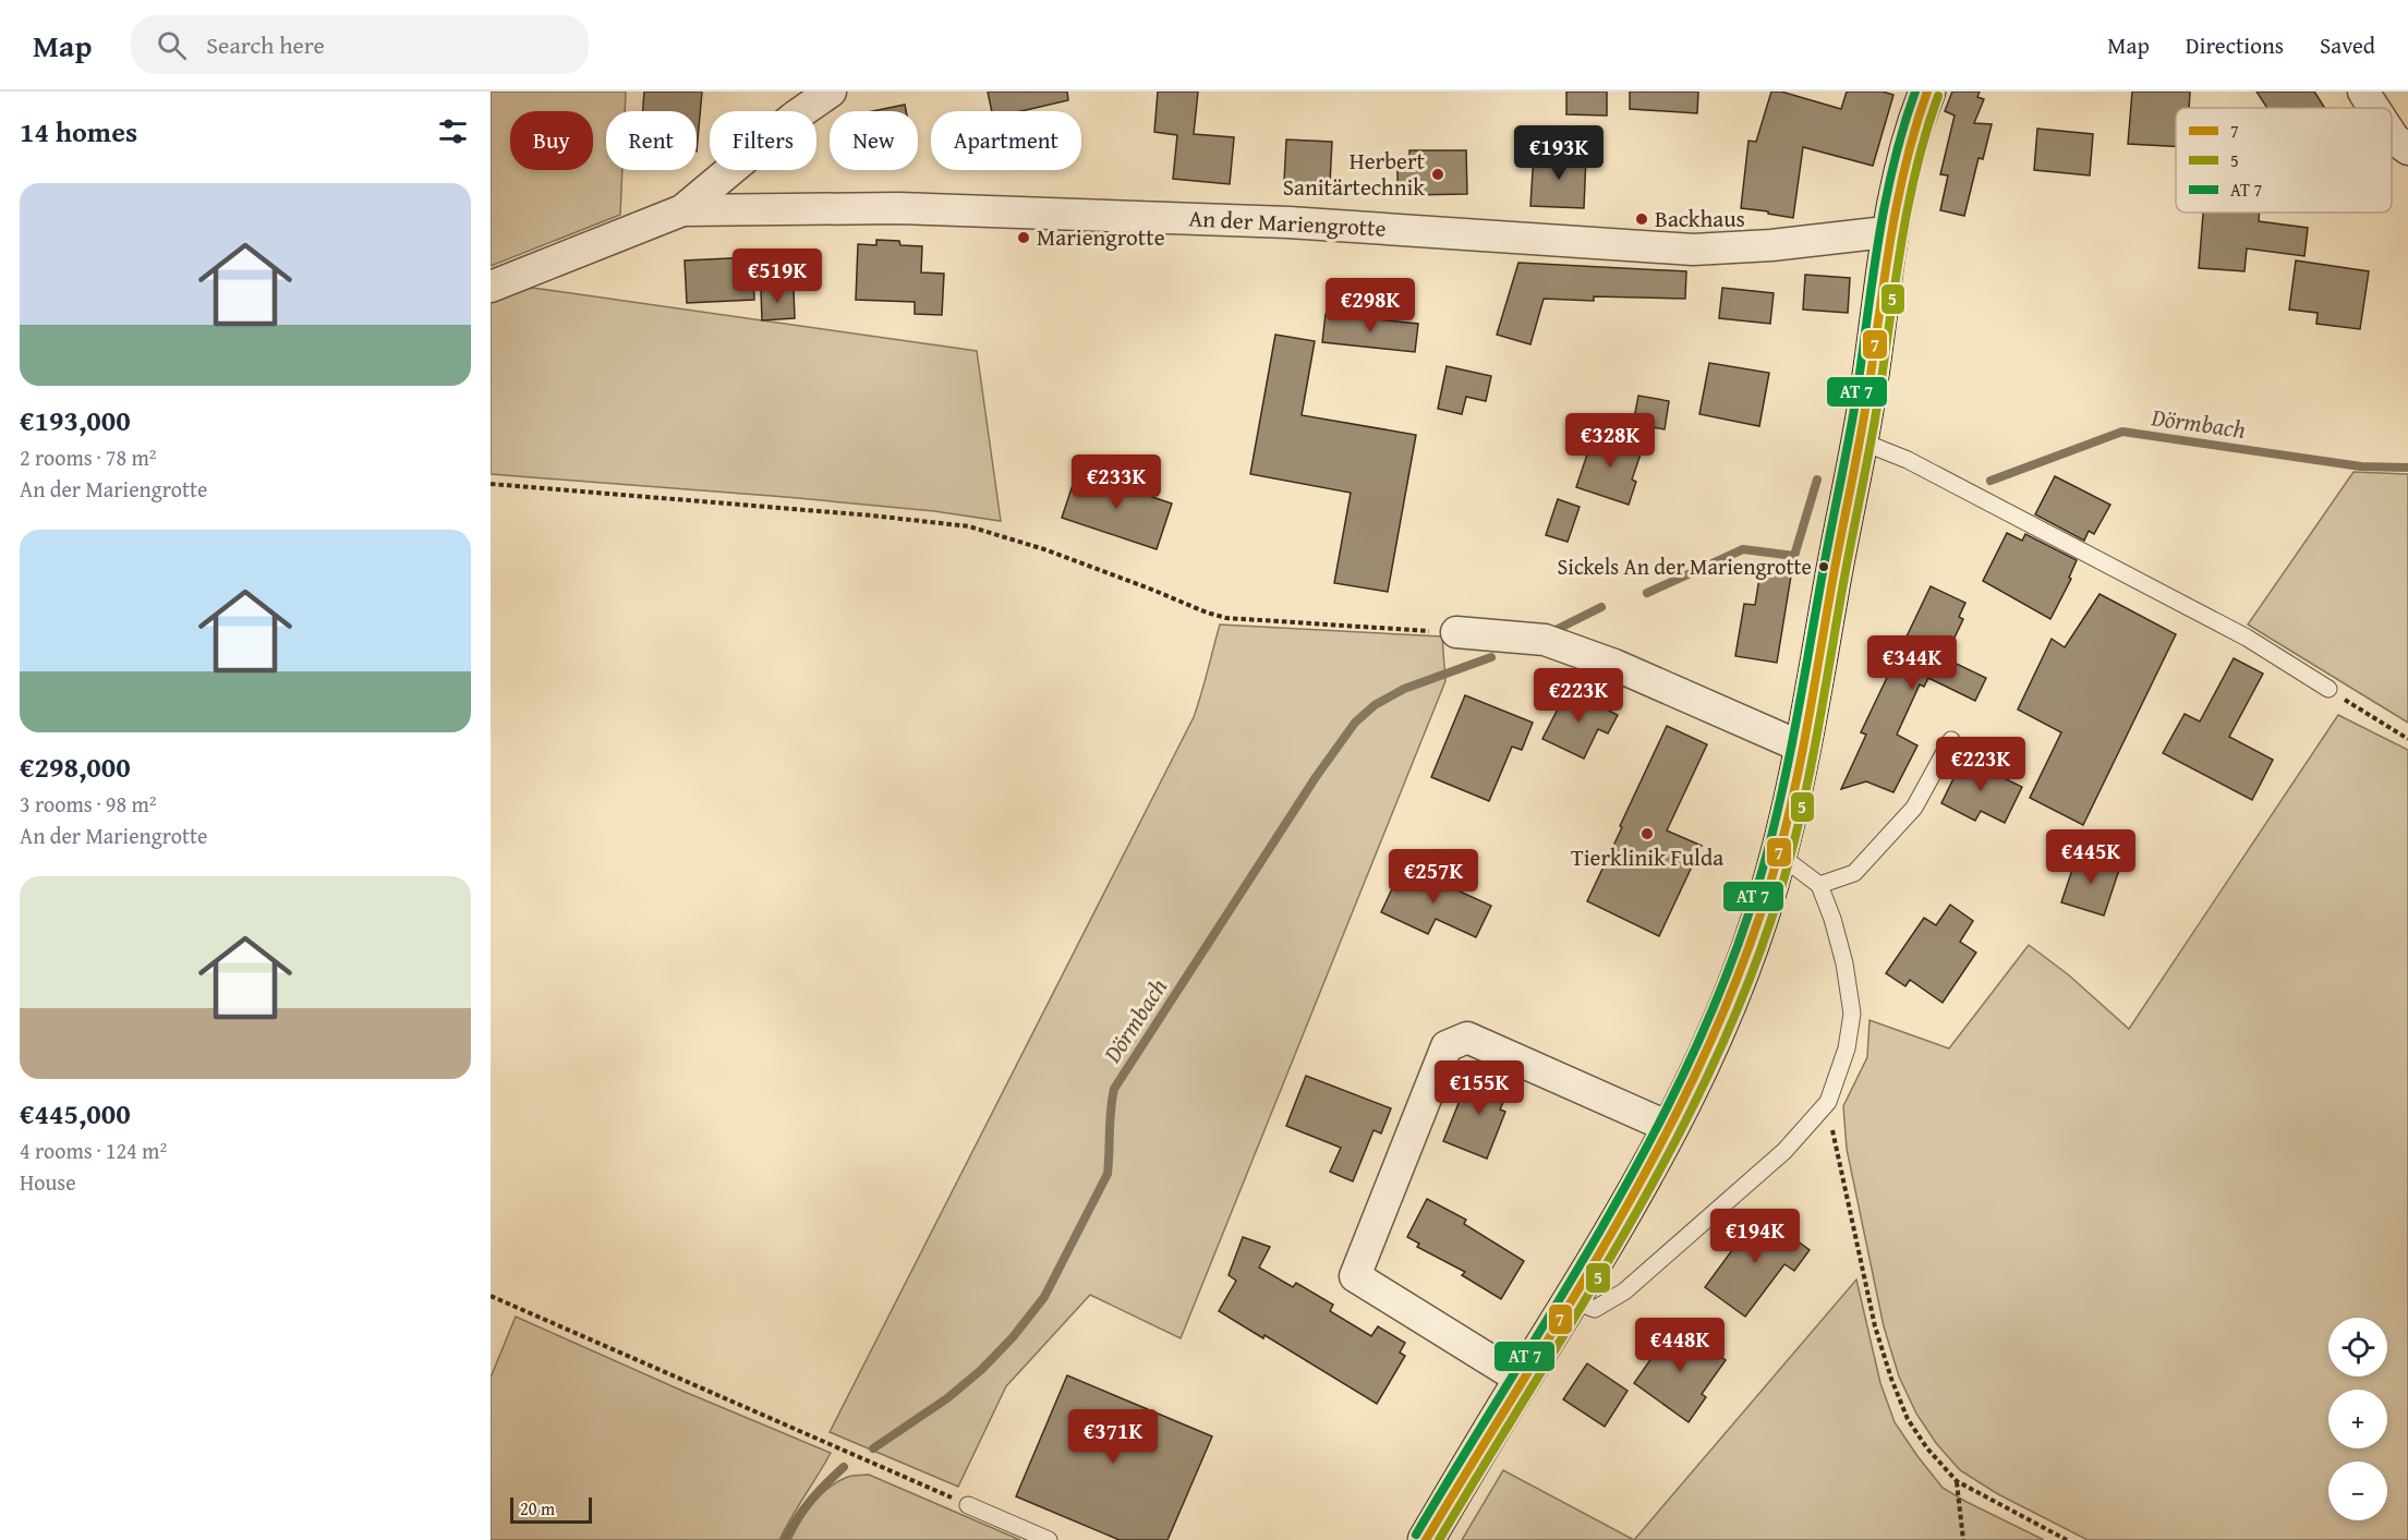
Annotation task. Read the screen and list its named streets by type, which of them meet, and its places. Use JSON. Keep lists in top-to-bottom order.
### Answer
{
  "streets": {
    "street": ["An der Mariengrotte"]
  },
  "water": ["Dörmbach"],
  "places": [
    "Herbert Sanitärtechnik",
    "Backhaus",
    "Mariengrotte",
    "Sickels An der Mariengrotte",
    "Tierklinik Fulda"
  ],
  "lines": ["transit line 7", "transit line 5"],
  "legend": ["7", "5", "AT 7"],
  "scale_bar": "20 m",
  "page": {
    "header": "Map",
    "search": "Search here",
    "nav": ["Map", "Directions", "Saved"],
    "heading": "14 homes",
    "chip": [
      "Buy",
      "Rent",
      "Filters",
      "New",
      "Apartment"
    ],
    "price": [
      "€193K",
      "€519K",
      "€298K",
      "€328K",
      "€233K",
      "€344K",
      "€223K",
      "€223K",
      "€445K",
      "€257K",
      "€155K",
      "€194K",
      "€448K",
      "€371K"
    ],
    "list": [
      {
        "name": "€193,000",
        "note": "2 rooms · 78 m² · An der Mariengrotte"
      },
      {
        "name": "€298,000",
        "note": "3 rooms · 98 m² · An der Mariengrotte"
      },
      {
        "name": "€445,000",
        "note": "4 rooms · 124 m² · House"
      }
    ],
    "map_buttons": ["+", "−"],
    "scale": "20 m"
  }
}
